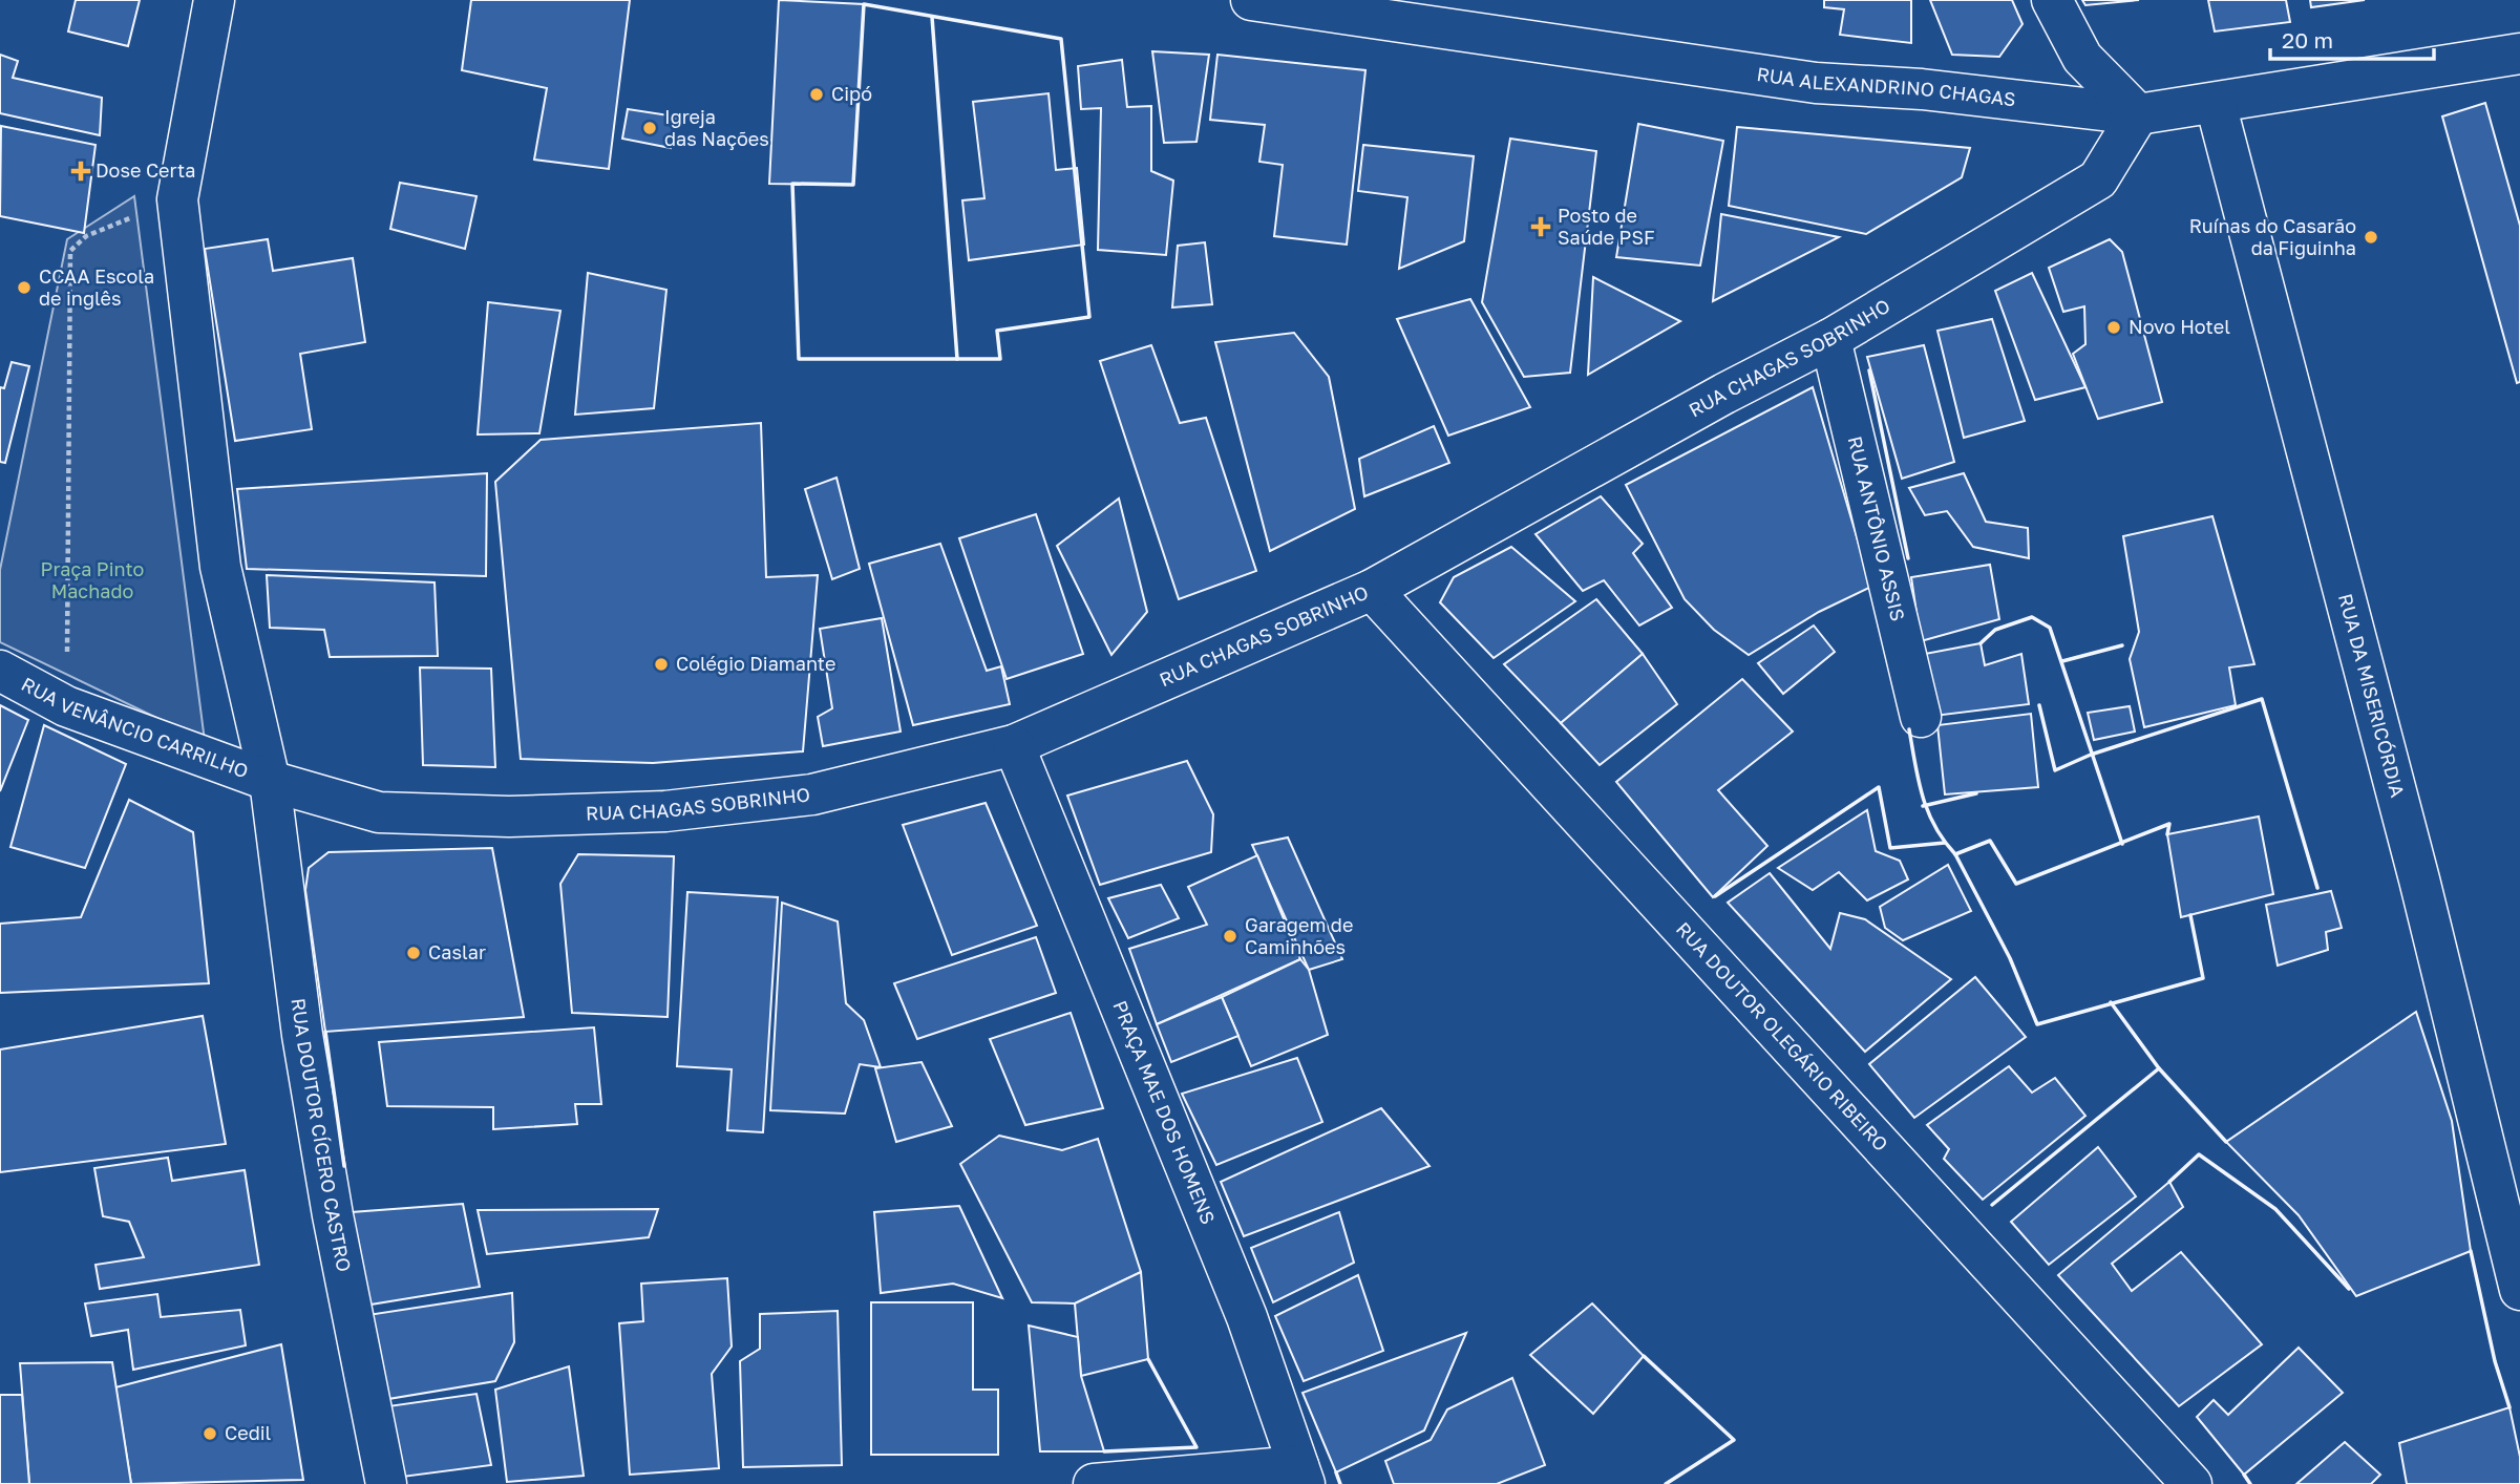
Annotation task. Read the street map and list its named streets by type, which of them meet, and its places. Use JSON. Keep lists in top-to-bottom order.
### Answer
{
  "streets": {
    "street": [
      "RUA ALEXANDRINO CHAGAS",
      "RUA CHAGAS SOBRINHO",
      "RUA ANTÔNIO ASSIS",
      "RUA DA MISERICÓRDIA",
      "RUA VENÂNCIO CARRILHO",
      "RUA DOUTOR OLEGÁRIO RIBEIRO",
      "PRAÇA MAE DOS HOMENS",
      "RUA DOUTOR CÍCERO CASTRO"
    ]
  },
  "crossings": [
    ["RUA ALEXANDRINO CHAGAS", "RUA CHAGAS SOBRINHO"],
    ["RUA ALEXANDRINO CHAGAS", "RUA DA MISERICÓRDIA"],
    ["RUA CHAGAS SOBRINHO", "RUA ANTÔNIO ASSIS"],
    ["RUA CHAGAS SOBRINHO", "RUA VENÂNCIO CARRILHO"],
    ["RUA CHAGAS SOBRINHO", "RUA DOUTOR OLEGÁRIO RIBEIRO"],
    ["RUA CHAGAS SOBRINHO", "PRAÇA MAE DOS HOMENS"],
    ["RUA CHAGAS SOBRINHO", "RUA DOUTOR CÍCERO CASTRO"],
    ["RUA VENÂNCIO CARRILHO", "RUA DOUTOR CÍCERO CASTRO"]
  ],
  "parks": ["Praça Pinto Machado"],
  "places": {
    "other": [
      "Cipó",
      "Igreja das Nações",
      "Ruínas do Casarão da Figuinha",
      "CCAA Escola de inglês",
      "Novo Hotel",
      "Colégio Diamante",
      "Garagem de Caminhões",
      "Caslar",
      "Cedil"
    ],
    "health": ["Dose Certa", "Posto de Saúde PSF"]
  },
  "scale_bar": "20 m"
}
